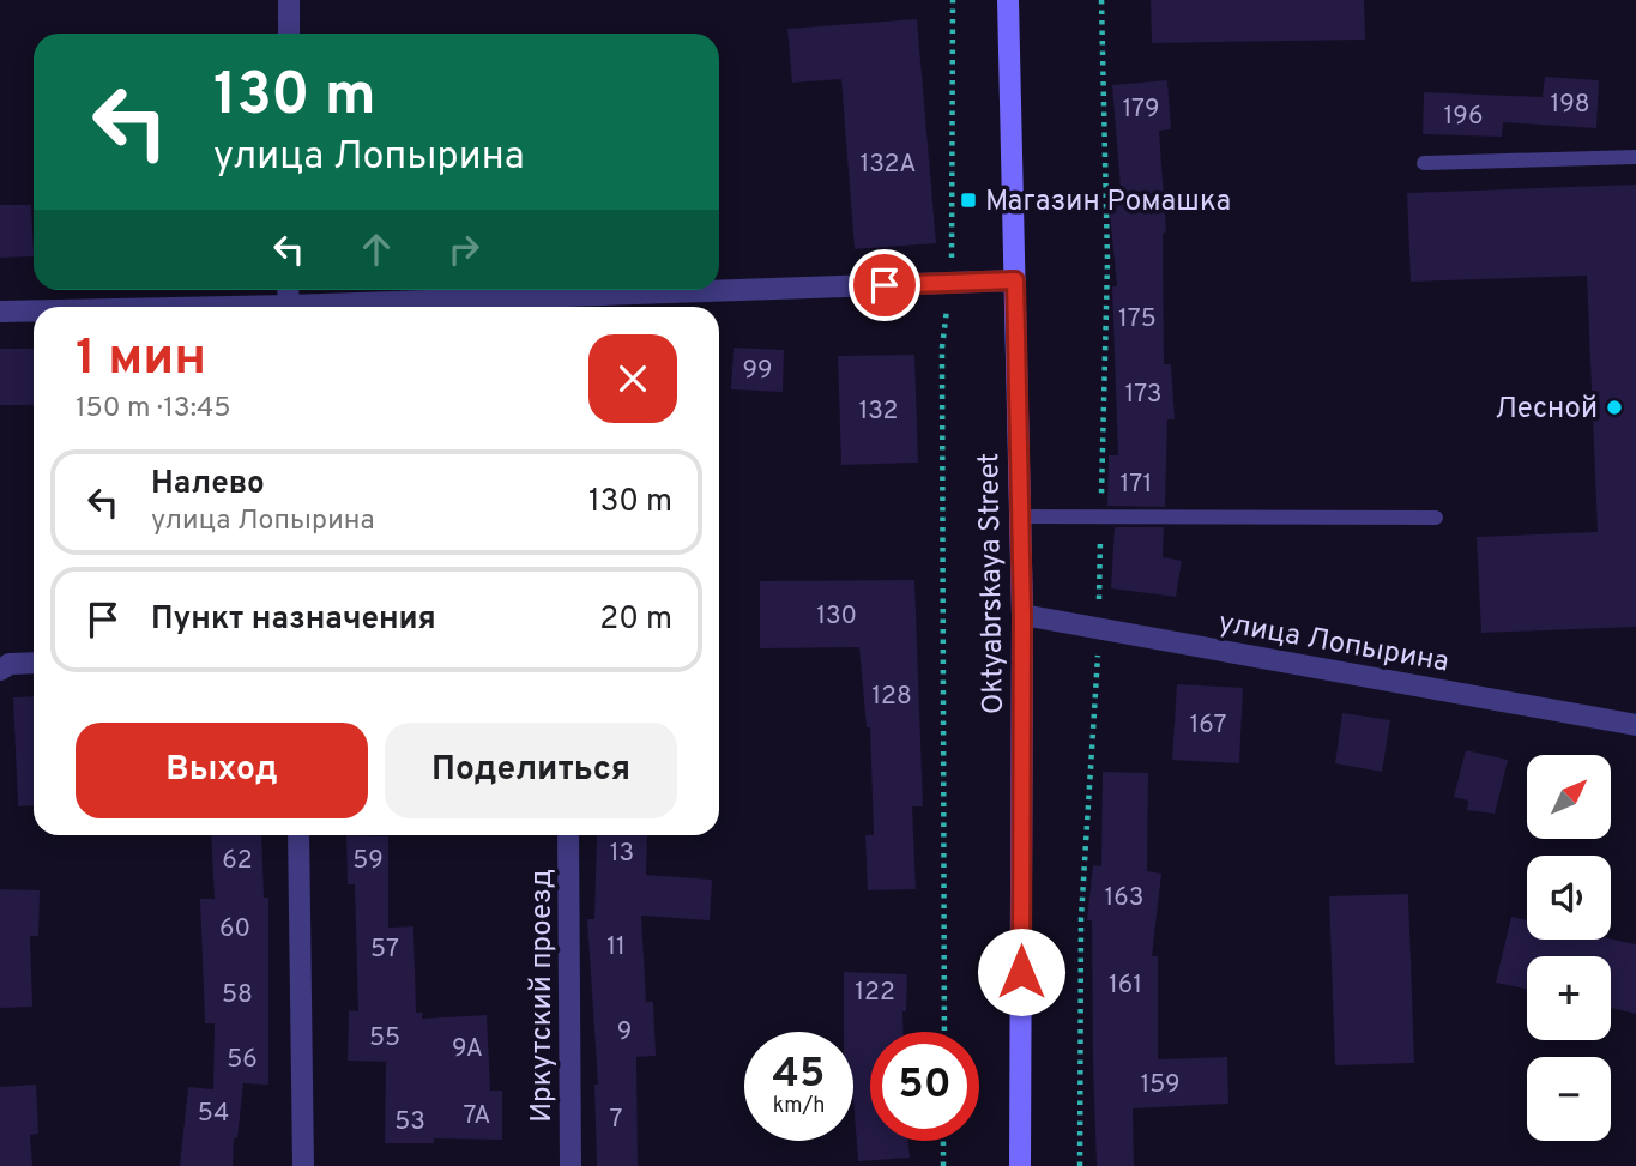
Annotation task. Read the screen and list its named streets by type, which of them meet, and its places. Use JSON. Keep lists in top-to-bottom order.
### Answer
{
  "streets": {
    "main road": ["Oktyabrskaya Street"],
    "street": ["улица Лопырина", "Иркутский проезд"]
  },
  "crossings": [
    ["Oktyabrskaya Street", "улица Лопырина"]
  ],
  "places": {
    "transit": ["Магазин Ромашка"],
    "other": ["Лесной"]
  },
  "house_numbers": [
    "198",
    "179",
    "196",
    "132А",
    "175",
    "99",
    "173",
    "132",
    "171",
    "130",
    "128",
    "167",
    "13",
    "62",
    "59",
    "163",
    "60",
    "11",
    "57",
    "161",
    "122",
    "58",
    "9",
    "55",
    "9А",
    "56",
    "159",
    "54",
    "7А",
    "7",
    "53"
  ],
  "north": "top right",
  "page": {
    "turn": ["130 m", "улица Лопырина"],
    "heading": ["1 мин", "150 m · 13:45"],
    "list": [
      {
        "name": "Налево",
        "note": "улица Лопырина",
        "value": "130 m"
      },
      {
        "name": "Пункт назначения",
        "value": "20 m"
      }
    ],
    "buttons": ["Выход", "Поделиться"],
    "map_buttons": ["+", "−"],
    "speed": "45 km/h",
    "limit": "50"
  }
}
